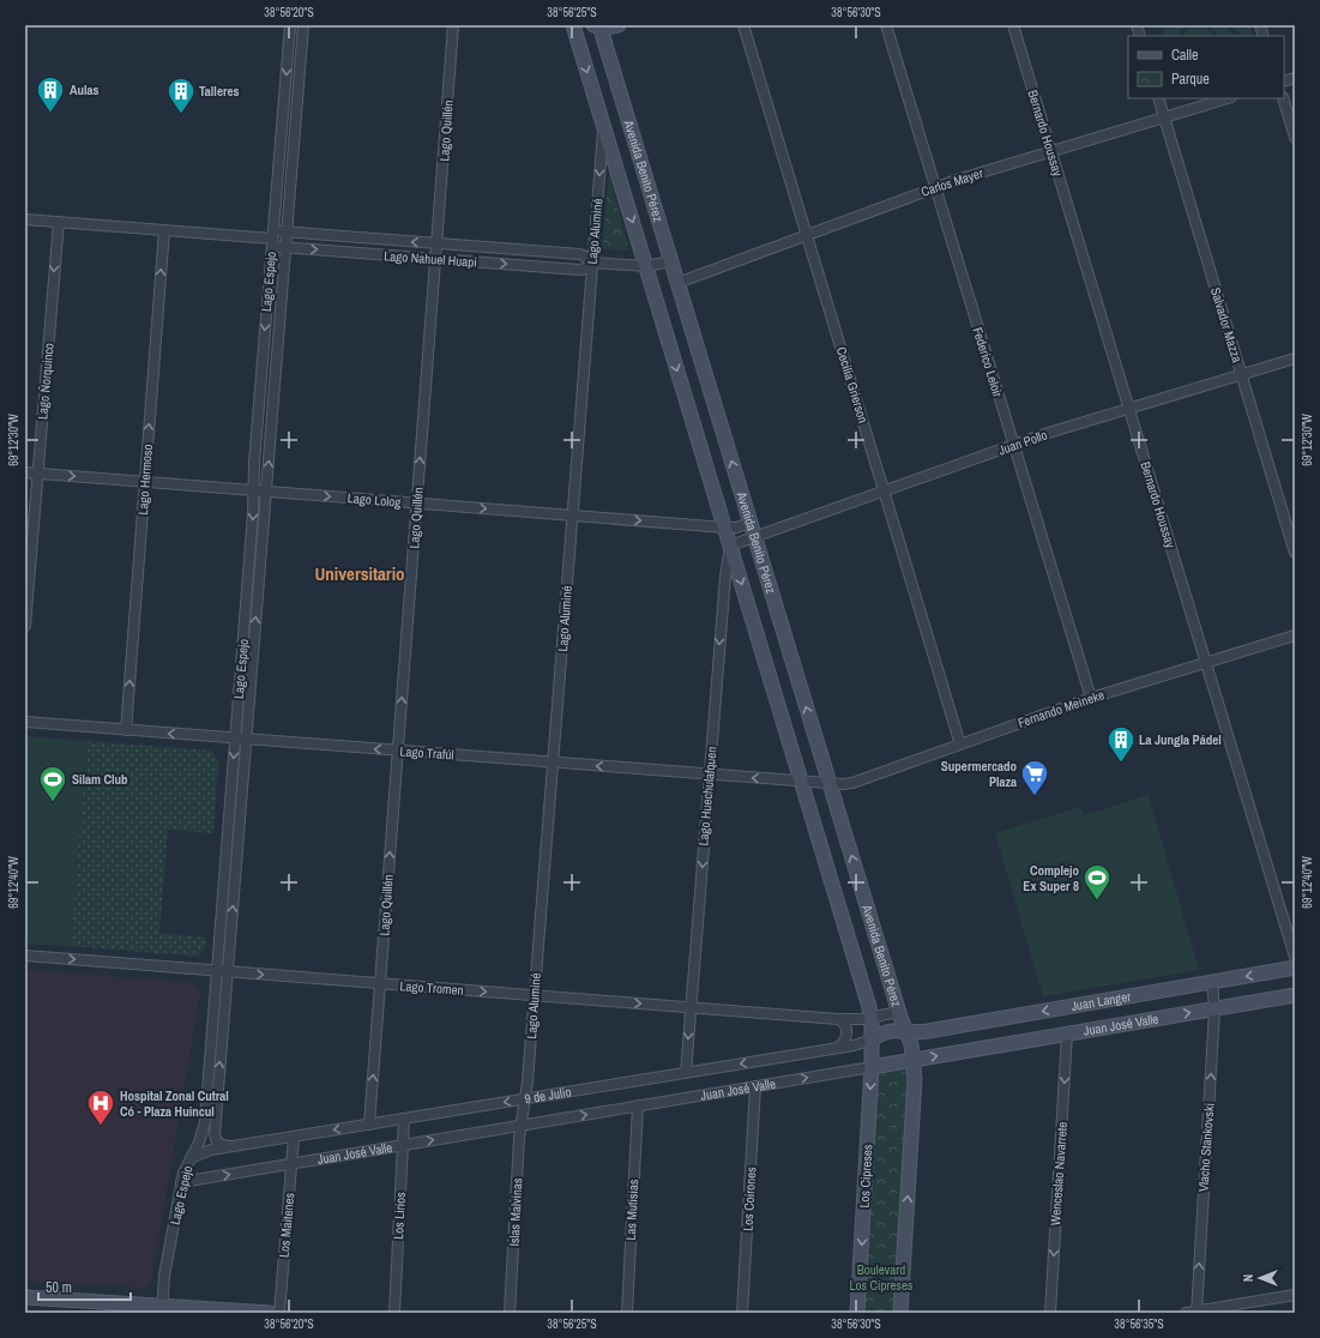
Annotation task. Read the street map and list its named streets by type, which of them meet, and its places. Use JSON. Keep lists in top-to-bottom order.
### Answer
{
  "streets": {
    "main road": [
      "Avenida Benito Pérez",
      "Juan Langer",
      "Juan José Valle",
      "9 de Julio",
      "Los Cipreses"
    ],
    "street": [
      "Lago Quillén",
      "Bernardo Houssay",
      "Carlos Mayer",
      "Lago Aluminé",
      "Lago Nahuel Huapi",
      "Lago Espejo",
      "Salvador Mazza",
      "Federico Leloir",
      "Lago Ñorquinco",
      "Cecilia Grierson",
      "Juan Pollo",
      "Lago Hermoso",
      "Lago Lolog",
      "Fernando Meineke",
      "Lago Trafúl",
      "Lago Huechulafquen",
      "Lago Tromen",
      "Vlacho Stankovski",
      "Wenceslao Navarrete",
      "Los Coirones",
      "Las Mutisias",
      "Islas Malvinas",
      "Los Lirios",
      "Los Maitenes"
    ]
  },
  "crossings": [
    ["Lago Quillén", "Lago Nahuel Huapi"],
    ["Lago Quillén", "Lago Lolog"],
    ["Lago Quillén", "Lago Trafúl"],
    ["Lago Quillén", "Lago Tromen"],
    ["Lago Quillén", "9 de Julio"],
    ["Bernardo Houssay", "Carlos Mayer"],
    ["Bernardo Houssay", "Juan Pollo"],
    ["Bernardo Houssay", "Fernando Meineke"],
    ["Avenida Benito Pérez", "Carlos Mayer"],
    ["Avenida Benito Pérez", "Lago Aluminé"],
    ["Avenida Benito Pérez", "Lago Nahuel Huapi"],
    ["Avenida Benito Pérez", "Juan Pollo"],
    ["Avenida Benito Pérez", "Lago Lolog"],
    ["Avenida Benito Pérez", "Fernando Meineke"],
    ["Avenida Benito Pérez", "Lago Trafúl"],
    ["Avenida Benito Pérez", "Lago Huechulafquen"],
    ["Avenida Benito Pérez", "Lago Tromen"],
    ["Avenida Benito Pérez", "Juan Langer"],
    ["Avenida Benito Pérez", "Juan José Valle"],
    ["Avenida Benito Pérez", "9 de Julio"],
    ["Avenida Benito Pérez", "Los Cipreses"],
    ["Carlos Mayer", "Salvador Mazza"],
    ["Carlos Mayer", "Federico Leloir"],
    ["Carlos Mayer", "Cecilia Grierson"],
    ["Lago Aluminé", "Lago Nahuel Huapi"],
    ["Lago Aluminé", "Lago Lolog"],
    ["Lago Aluminé", "Lago Trafúl"],
    ["Lago Aluminé", "Lago Tromen"],
    ["Lago Aluminé", "9 de Julio"],
    ["Lago Aluminé", "Islas Malvinas"],
    ["Lago Nahuel Huapi", "Lago Espejo"],
    ["Lago Nahuel Huapi", "Lago Ñorquinco"],
    ["Lago Nahuel Huapi", "Lago Hermoso"],
    ["Lago Espejo", "Lago Lolog"],
    ["Lago Espejo", "Lago Trafúl"],
    ["Lago Espejo", "Lago Tromen"],
    ["Lago Espejo", "Juan José Valle"],
    ["Lago Espejo", "9 de Julio"],
    ["Salvador Mazza", "Juan Pollo"],
    ["Federico Leloir", "Juan Pollo"],
    ["Federico Leloir", "Fernando Meineke"],
    ["Lago Ñorquinco", "Lago Lolog"],
    ["Cecilia Grierson", "Juan Pollo"],
    ["Cecilia Grierson", "Fernando Meineke"],
    ["Lago Hermoso", "Lago Lolog"],
    ["Lago Hermoso", "Lago Trafúl"],
    ["Fernando Meineke", "Lago Trafúl"],
    ["Lago Trafúl", "Lago Huechulafquen"],
    ["Lago Huechulafquen", "Lago Tromen"],
    ["Lago Huechulafquen", "9 de Julio"],
    ["Juan Langer", "9 de Julio"],
    ["Juan Langer", "Vlacho Stankovski"],
    ["Juan José Valle", "Vlacho Stankovski"],
    ["Juan José Valle", "Wenceslao Navarrete"],
    ["Juan José Valle", "Los Cipreses"],
    ["Juan José Valle", "Los Coirones"],
    ["Juan José Valle", "Las Mutisias"],
    ["Juan José Valle", "Islas Malvinas"],
    ["Juan José Valle", "Los Lirios"],
    ["Juan José Valle", "Los Maitenes"],
    ["9 de Julio", "Los Cipreses"],
    ["9 de Julio", "Los Lirios"],
    ["9 de Julio", "Los Maitenes"]
  ],
  "one_way": [
    "Lago Quillén",
    "Lago Ñorquinco",
    "Lago Hermoso",
    "Lago Lolog",
    "Lago Trafúl",
    "Lago Huechulafquen",
    "Lago Tromen",
    "Juan Langer",
    "Juan José Valle",
    "9 de Julio",
    "Vlacho Stankovski",
    "Wenceslao Navarrete"
  ],
  "districts": ["Universitario"],
  "parks": ["Boulevard Los Cipreses"],
  "places": {
    "building": ["Aulas", "Talleres", "La Jungla Pádel"],
    "supermarket": ["Supermercado Plaza"],
    "sports": ["Silam Club", "Complejo Ex Super 8"],
    "hospital": ["Hospital Zonal Cutral Có - Plaza Huincul"]
  },
  "legend": ["Calle", "Parque"],
  "scale_bar": "50 m",
  "north": "left",
  "coordinates": [
    "38°56'20\"S",
    "38°56'25\"S",
    "38°56'30\"S",
    "69°12'30\"W",
    "69°12'40\"W",
    "38°56'35\"S"
  ]
}
